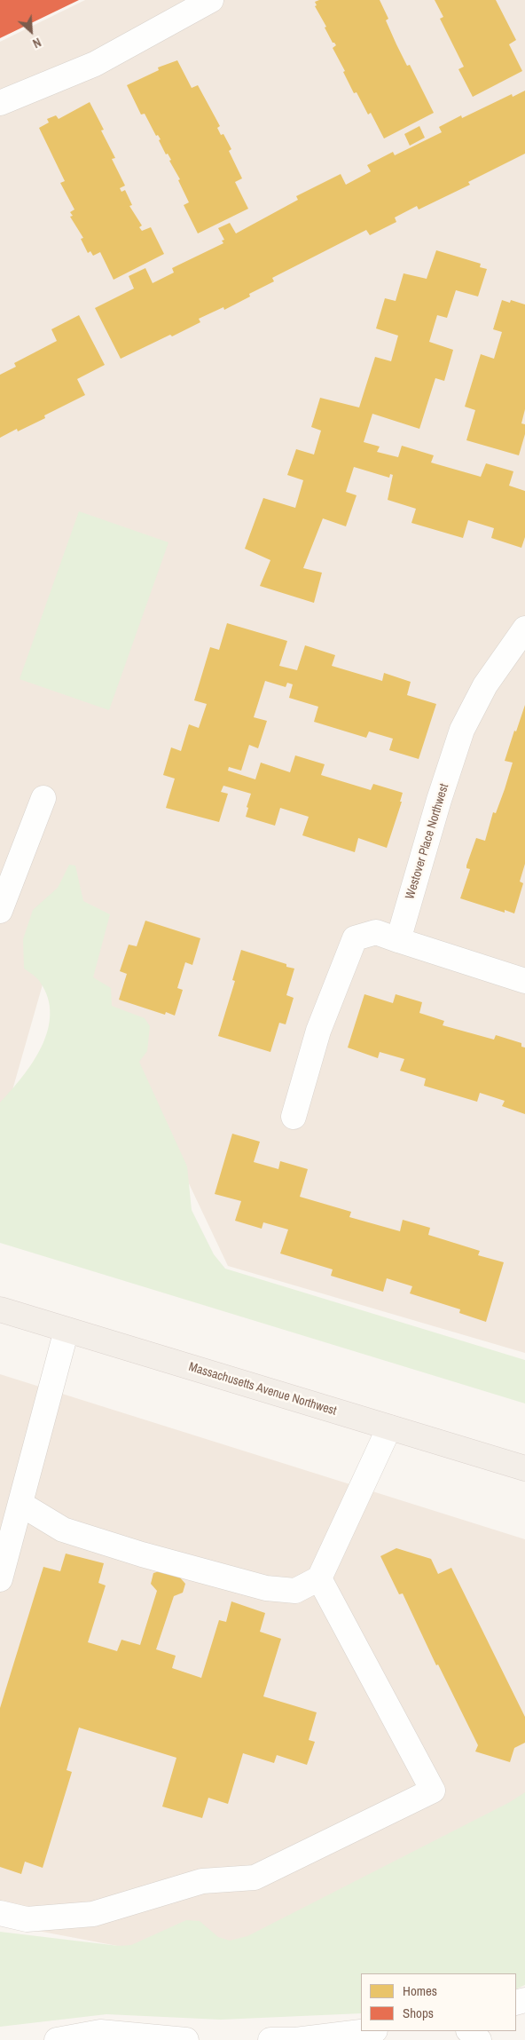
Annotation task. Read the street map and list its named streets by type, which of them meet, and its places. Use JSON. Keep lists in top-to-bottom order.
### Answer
{
  "streets": {
    "main road": ["Massachusetts Avenue Northwest"],
    "street": ["Westover Place Northwest"]
  },
  "legend": ["Homes", "Shops"],
  "north": "bottom right"
}
